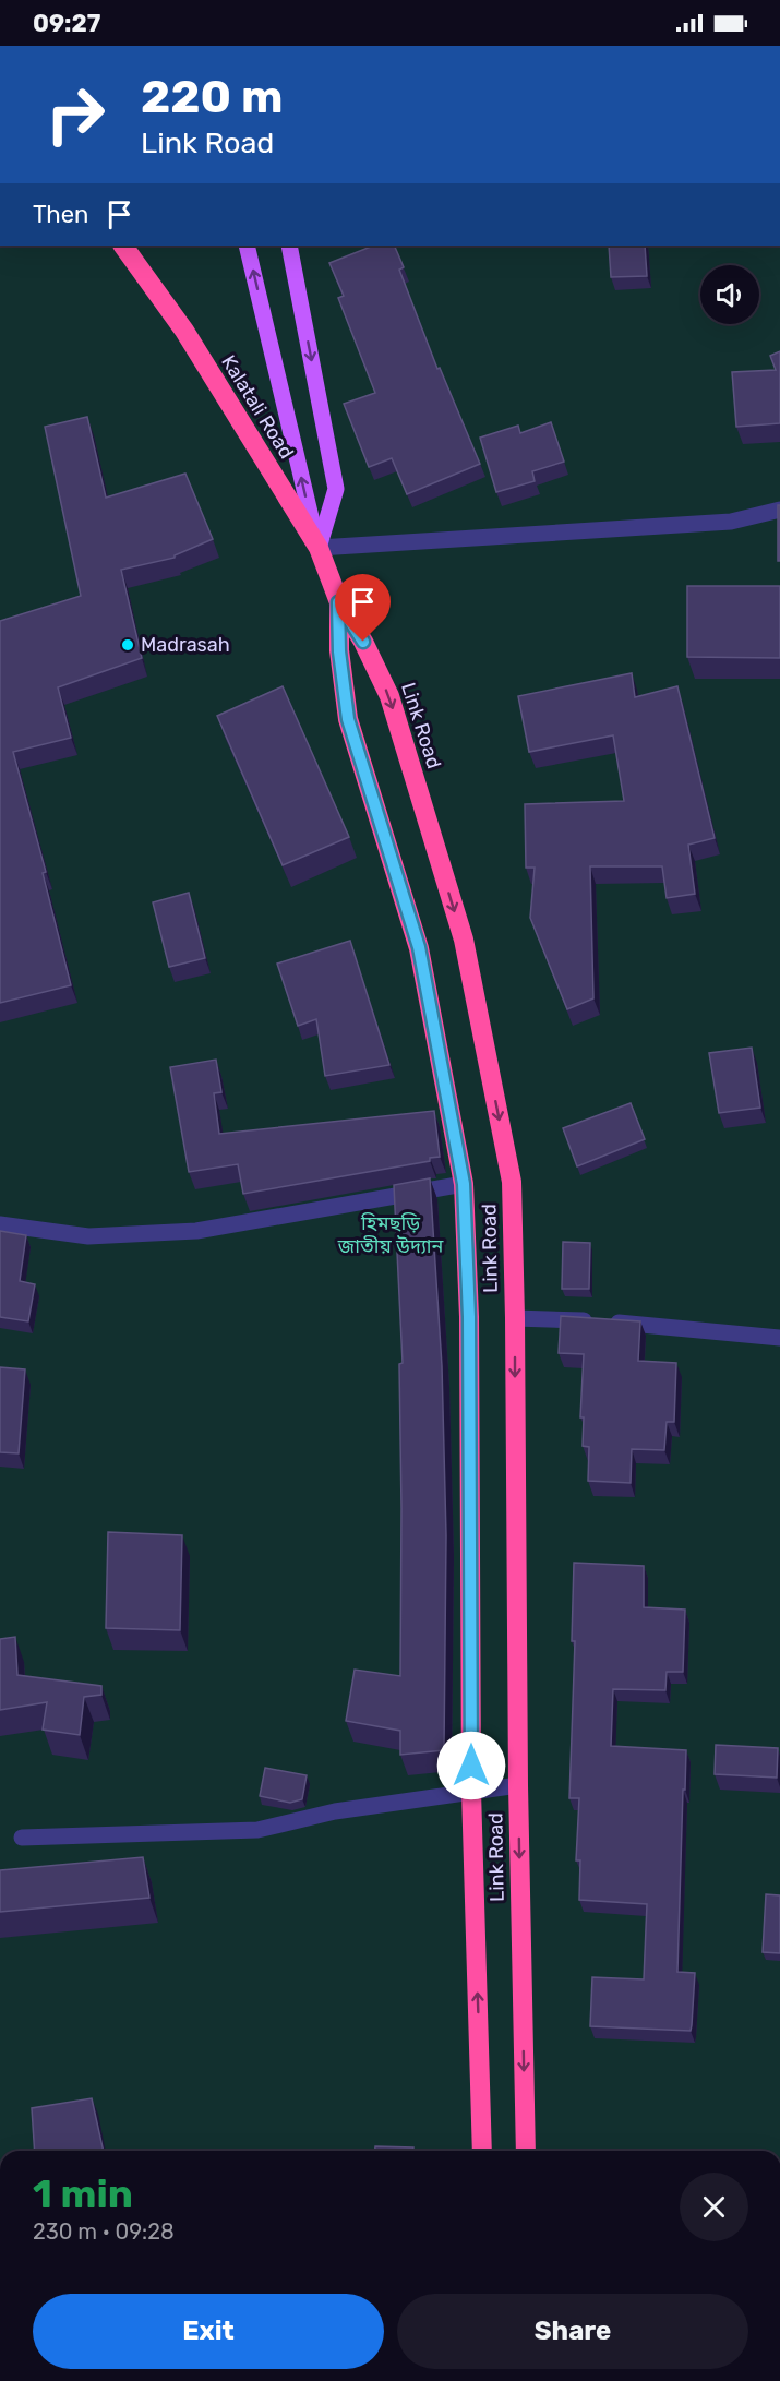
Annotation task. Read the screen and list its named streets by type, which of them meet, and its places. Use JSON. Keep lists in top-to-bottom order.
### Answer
{
  "streets": {
    "highway": ["Kalatali Road", "Link Road"]
  },
  "crossings": [
    ["Kalatali Road", "Link Road"]
  ],
  "parks": ["হিমছড়ি জাতীয় উদ্যান"],
  "places": ["Madrasah"],
  "page": {
    "status": "09:27",
    "turn": ["220 m", "Link Road"],
    "then": "Then",
    "heading": ["1 min", "230 m · 09:28"],
    "buttons": ["Exit", "Share"]
  }
}
